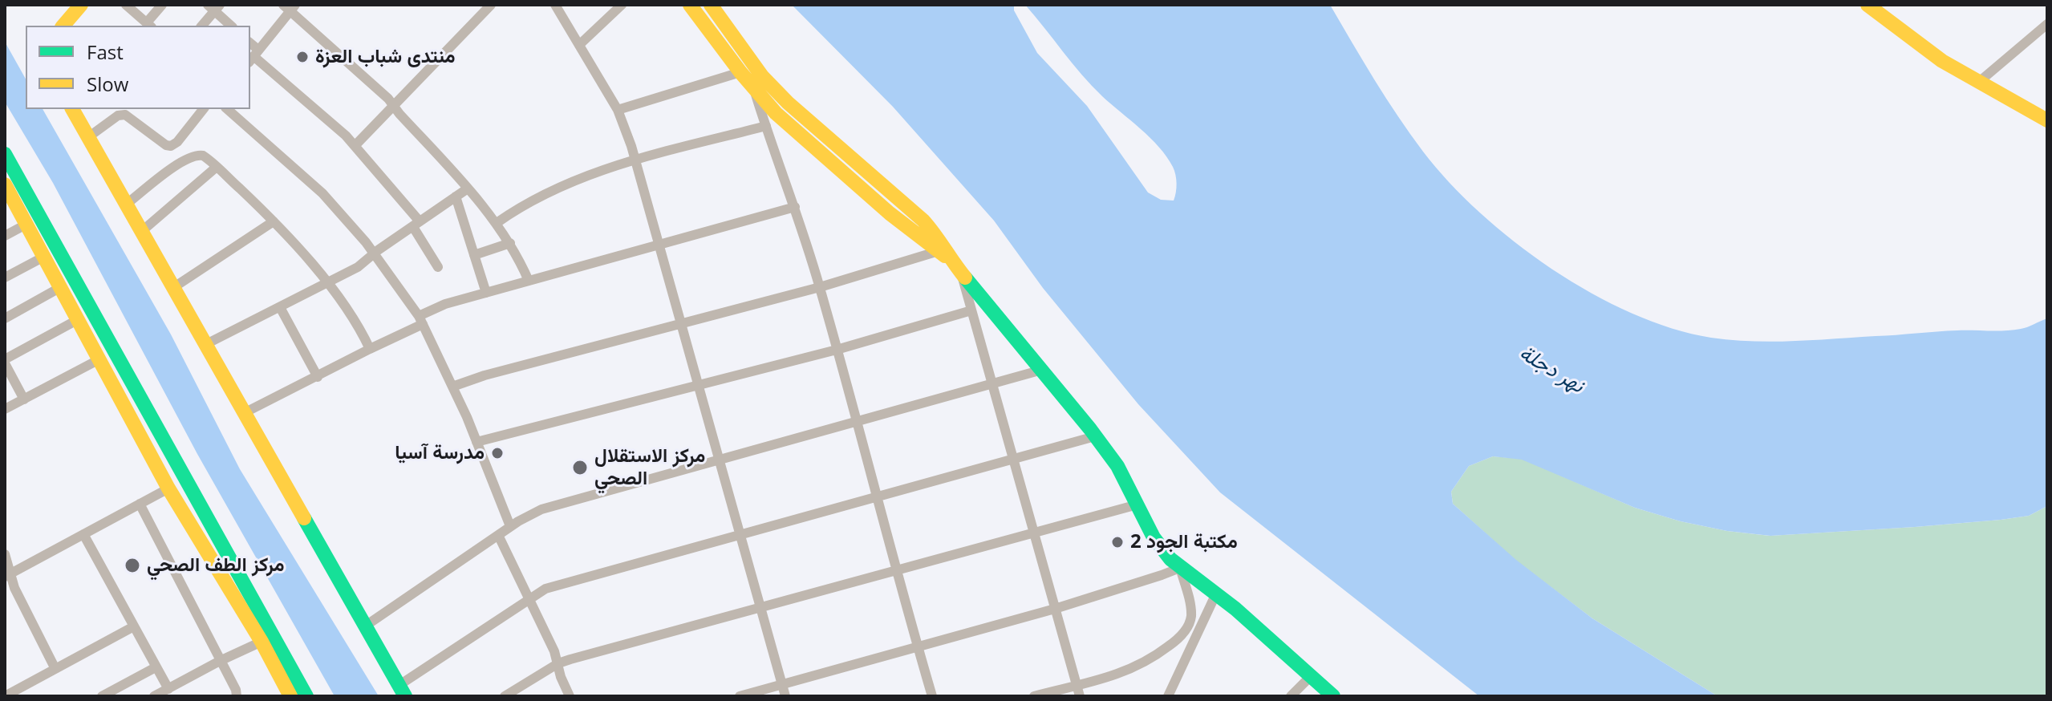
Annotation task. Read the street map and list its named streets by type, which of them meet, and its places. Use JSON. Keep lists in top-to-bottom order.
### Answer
{
  "water": ["نهر دجلة"],
  "places": [
    "منتدى شباب العزة",
    "مدرسة آسيا",
    "مركز الاستقلال الصحي",
    "مكتبة الجود 2",
    "مركز الطف الصحي"
  ],
  "legend": ["Fast", "Slow"]
}
